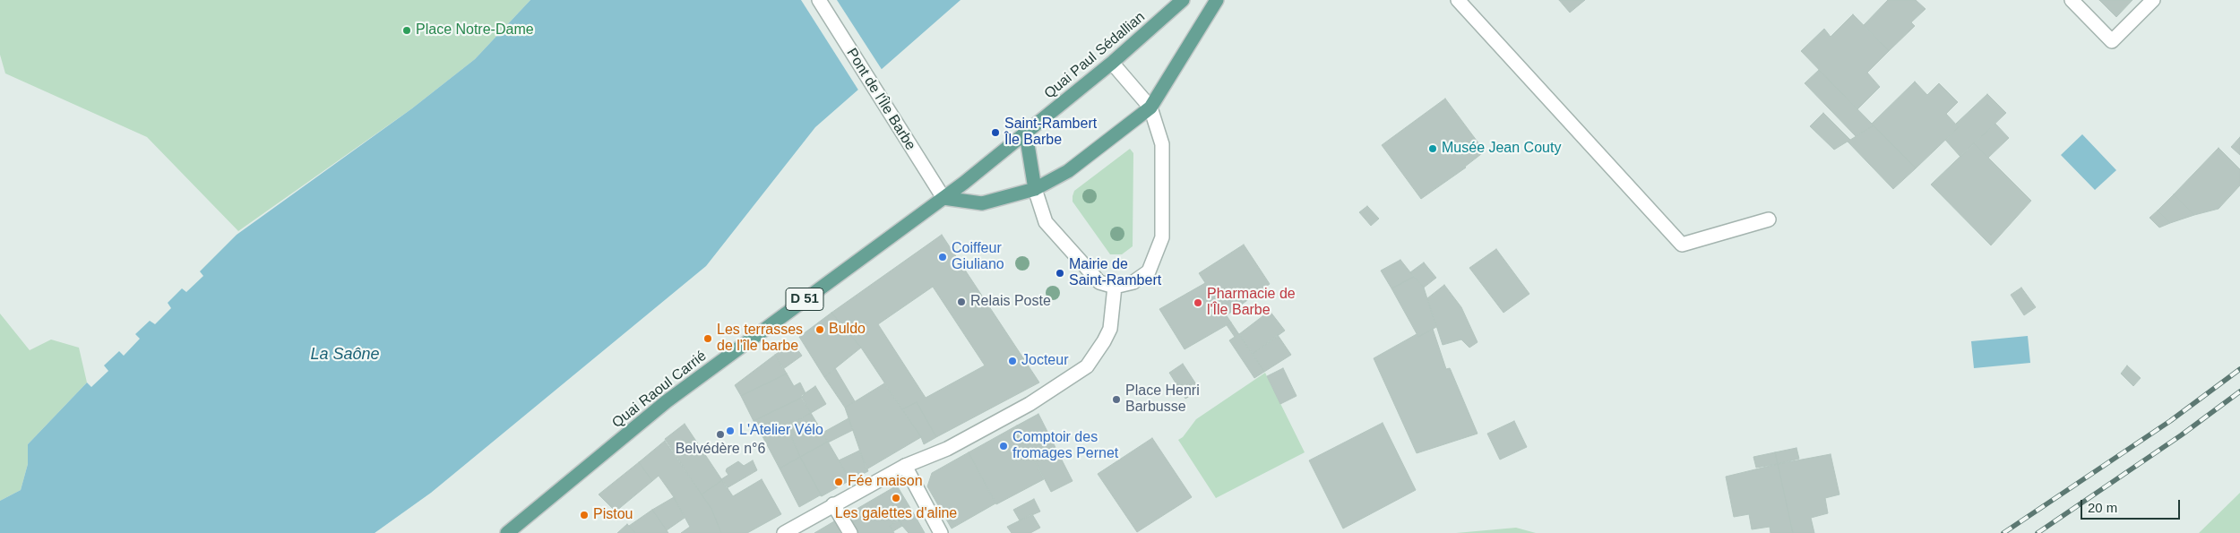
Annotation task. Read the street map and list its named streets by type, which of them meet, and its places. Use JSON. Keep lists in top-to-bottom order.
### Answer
{
  "streets": {
    "main road": ["Quai Paul Sédallian", "D 51", "Quai Raoul Carrié"],
    "street": ["Pont de l'Île Barbe"]
  },
  "crossings": [
    ["Quai Paul Sédallian", "Pont de l'Île Barbe"],
    ["Quai Paul Sédallian", "Quai Raoul Carrié"],
    ["Pont de l'Île Barbe", "Quai Raoul Carrié"]
  ],
  "water": ["La Saône"],
  "places": [
    "Place Notre-Dame",
    "Saint-Rambert Île Barbe",
    "Musée Jean Couty",
    "Coiffeur Giuliano",
    "Mairie de Saint-Rambert",
    "Relais Poste",
    "Pharmacie de l'Île Barbe",
    "Buldo",
    "Les terrasses de l'île barbe",
    "Jocteur",
    "Place Henri Barbusse",
    "L'Atelier Vélo",
    "Belvédère n°6",
    "Comptoir des fromages Pernet",
    "Fée maison",
    "Les galettes d'aline",
    "Pistou"
  ],
  "scale_bar": "20 m"
}
